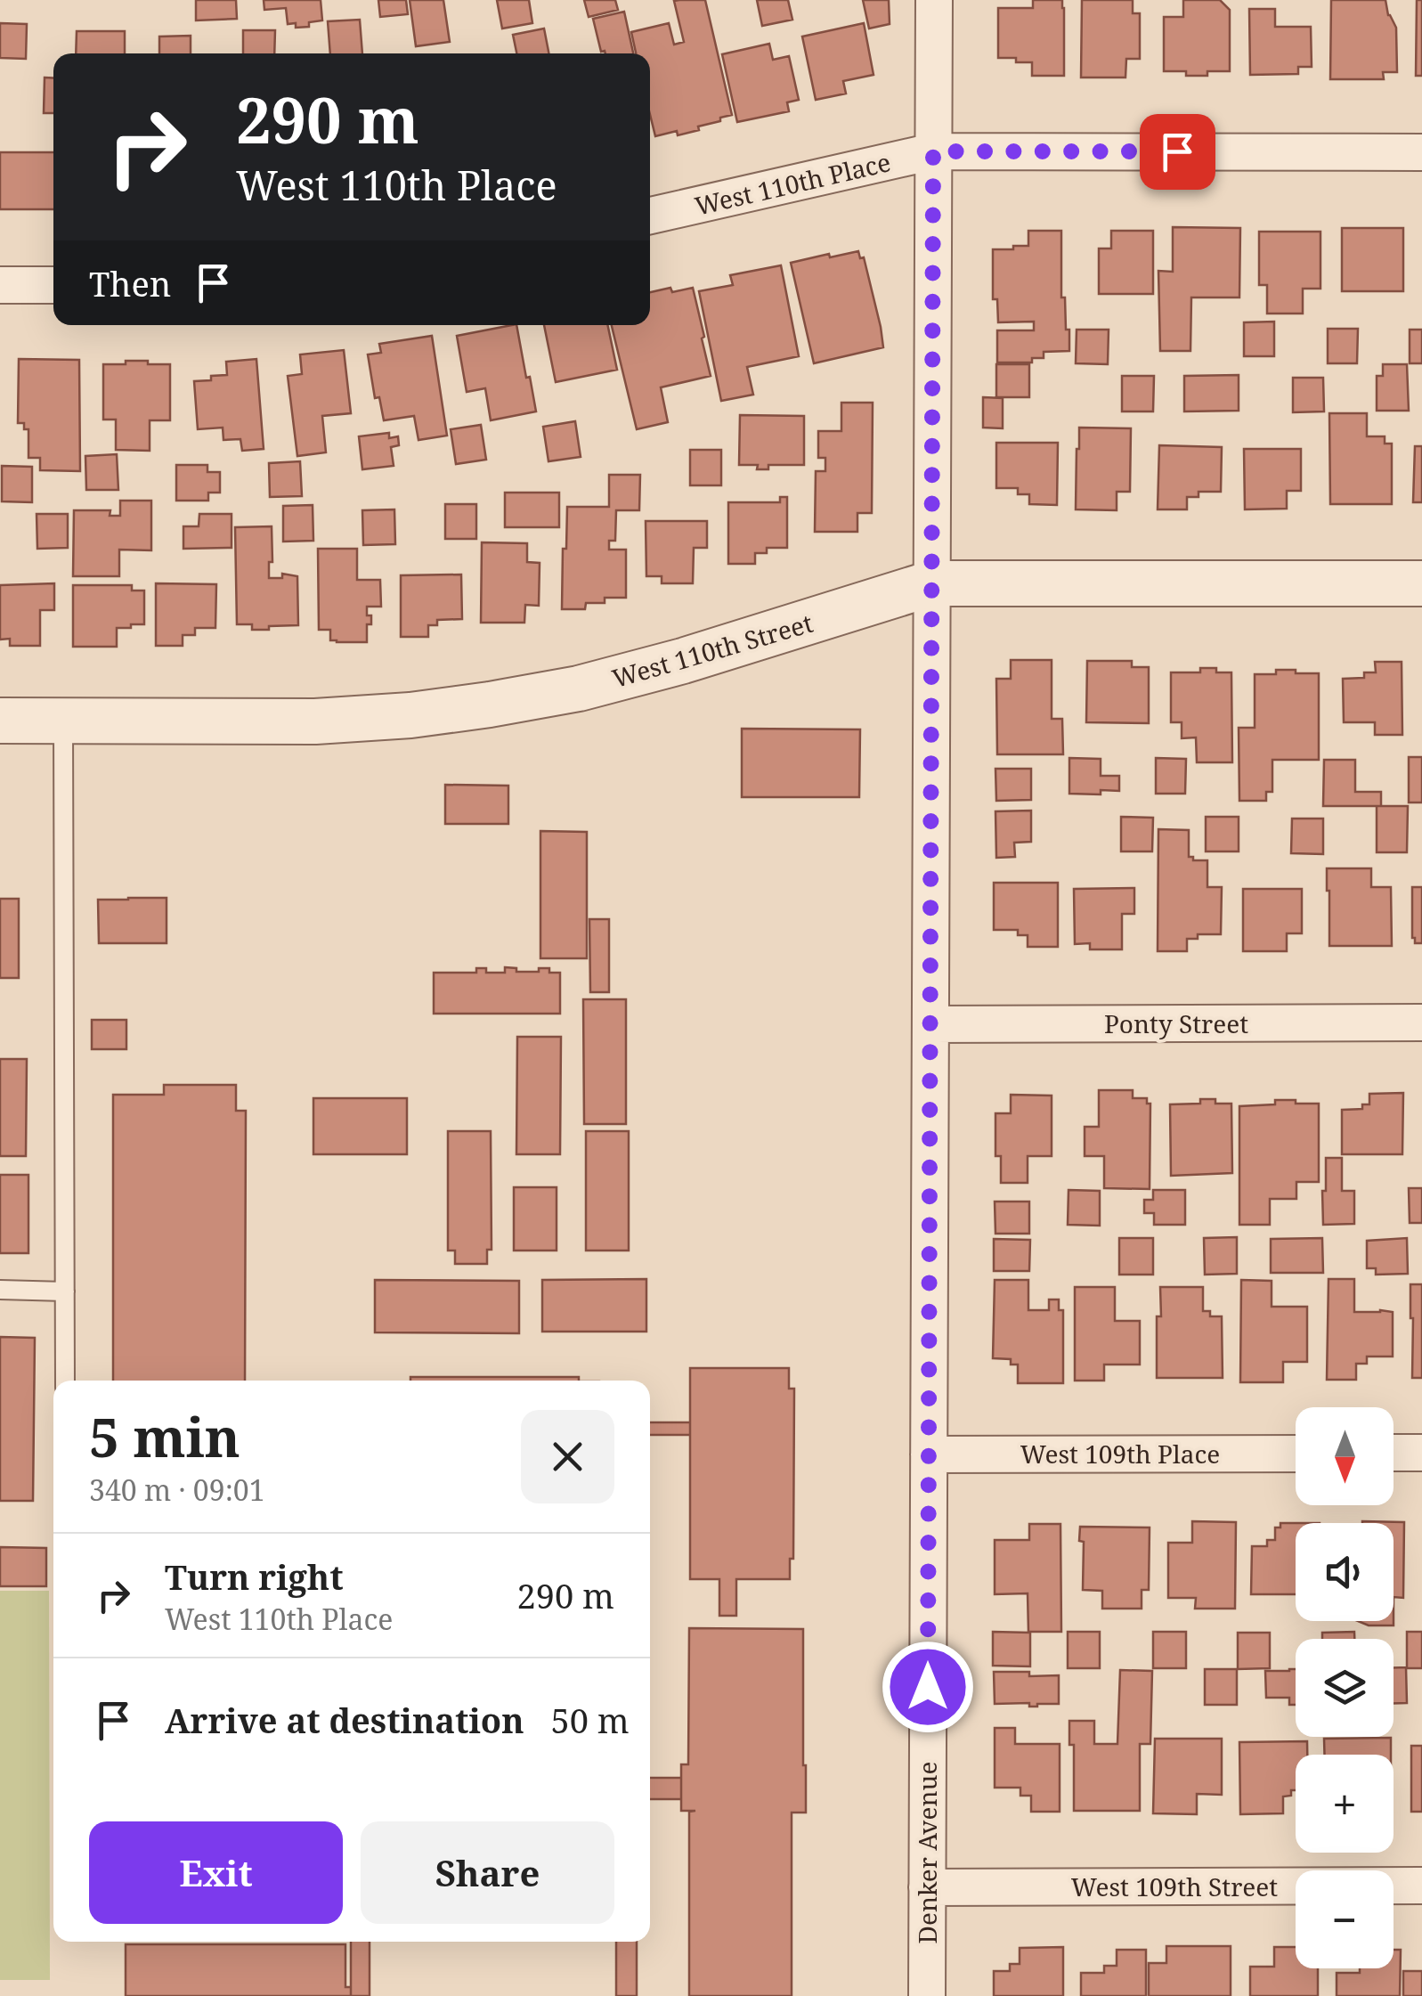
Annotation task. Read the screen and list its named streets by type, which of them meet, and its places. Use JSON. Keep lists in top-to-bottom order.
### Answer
{
  "streets": {
    "street": [
      "West 110th Place",
      "West 110th Street",
      "Ponty Street",
      "West 109th Place",
      "Denker Avenue",
      "West 109th Street"
    ]
  },
  "crossings": [
    ["West 110th Place", "Denker Avenue"],
    ["West 110th Street", "Denker Avenue"],
    ["Ponty Street", "Denker Avenue"],
    ["West 109th Place", "Denker Avenue"],
    ["Denker Avenue", "West 109th Street"]
  ],
  "north": "bottom",
  "page": {
    "turn": ["290 m", "West 110th Place"],
    "then": "Then",
    "heading": ["5 min", "340 m · 09:01"],
    "map_buttons": ["+", "−"],
    "list": [
      {
        "name": "Turn right",
        "note": "West 110th Place",
        "value": "290 m"
      },
      {
        "name": "Arrive at destination",
        "value": "50 m"
      }
    ],
    "buttons": ["Exit", "Share"]
  }
}
